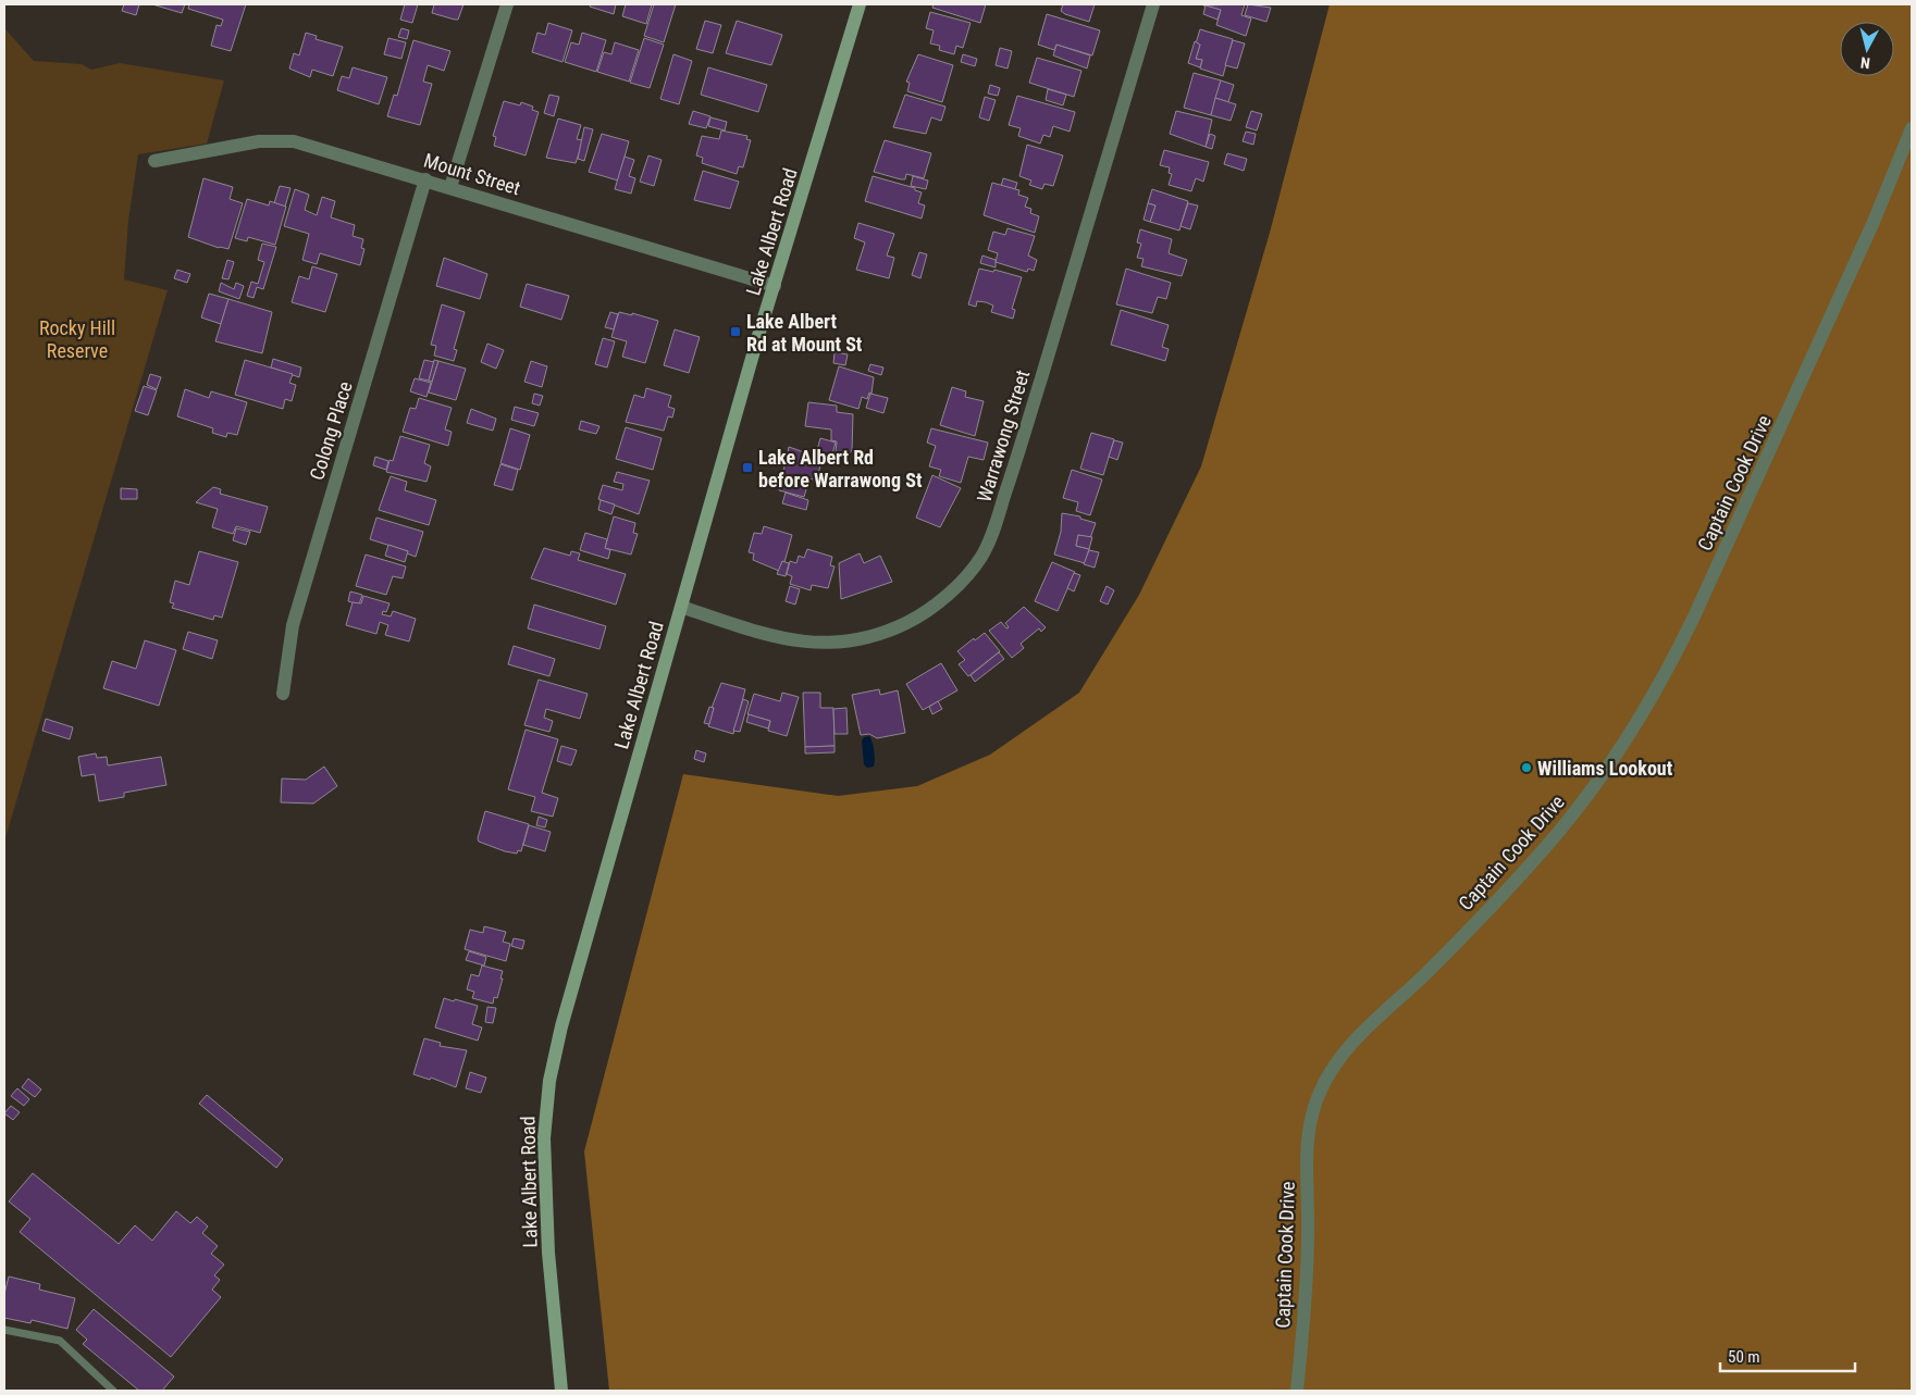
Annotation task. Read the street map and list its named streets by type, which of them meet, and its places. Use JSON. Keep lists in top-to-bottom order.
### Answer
{
  "streets": {
    "main road": ["Lake Albert Road"],
    "street": [
      "Mount Street",
      "Colong Place",
      "Warrawong Street",
      "Captain Cook Drive"
    ]
  },
  "crossings": [
    ["Mount Street", "Lake Albert Road"],
    ["Mount Street", "Colong Place"],
    ["Lake Albert Road", "Warrawong Street"]
  ],
  "parks": ["Rocky Hill Reserve"],
  "places": {
    "transit": ["Lake Albert Rd at Mount St", "Lake Albert Rd before Warrawong St"],
    "other": ["Williams Lookout"]
  },
  "scale_bar": "50 m",
  "north": "bottom"
}
